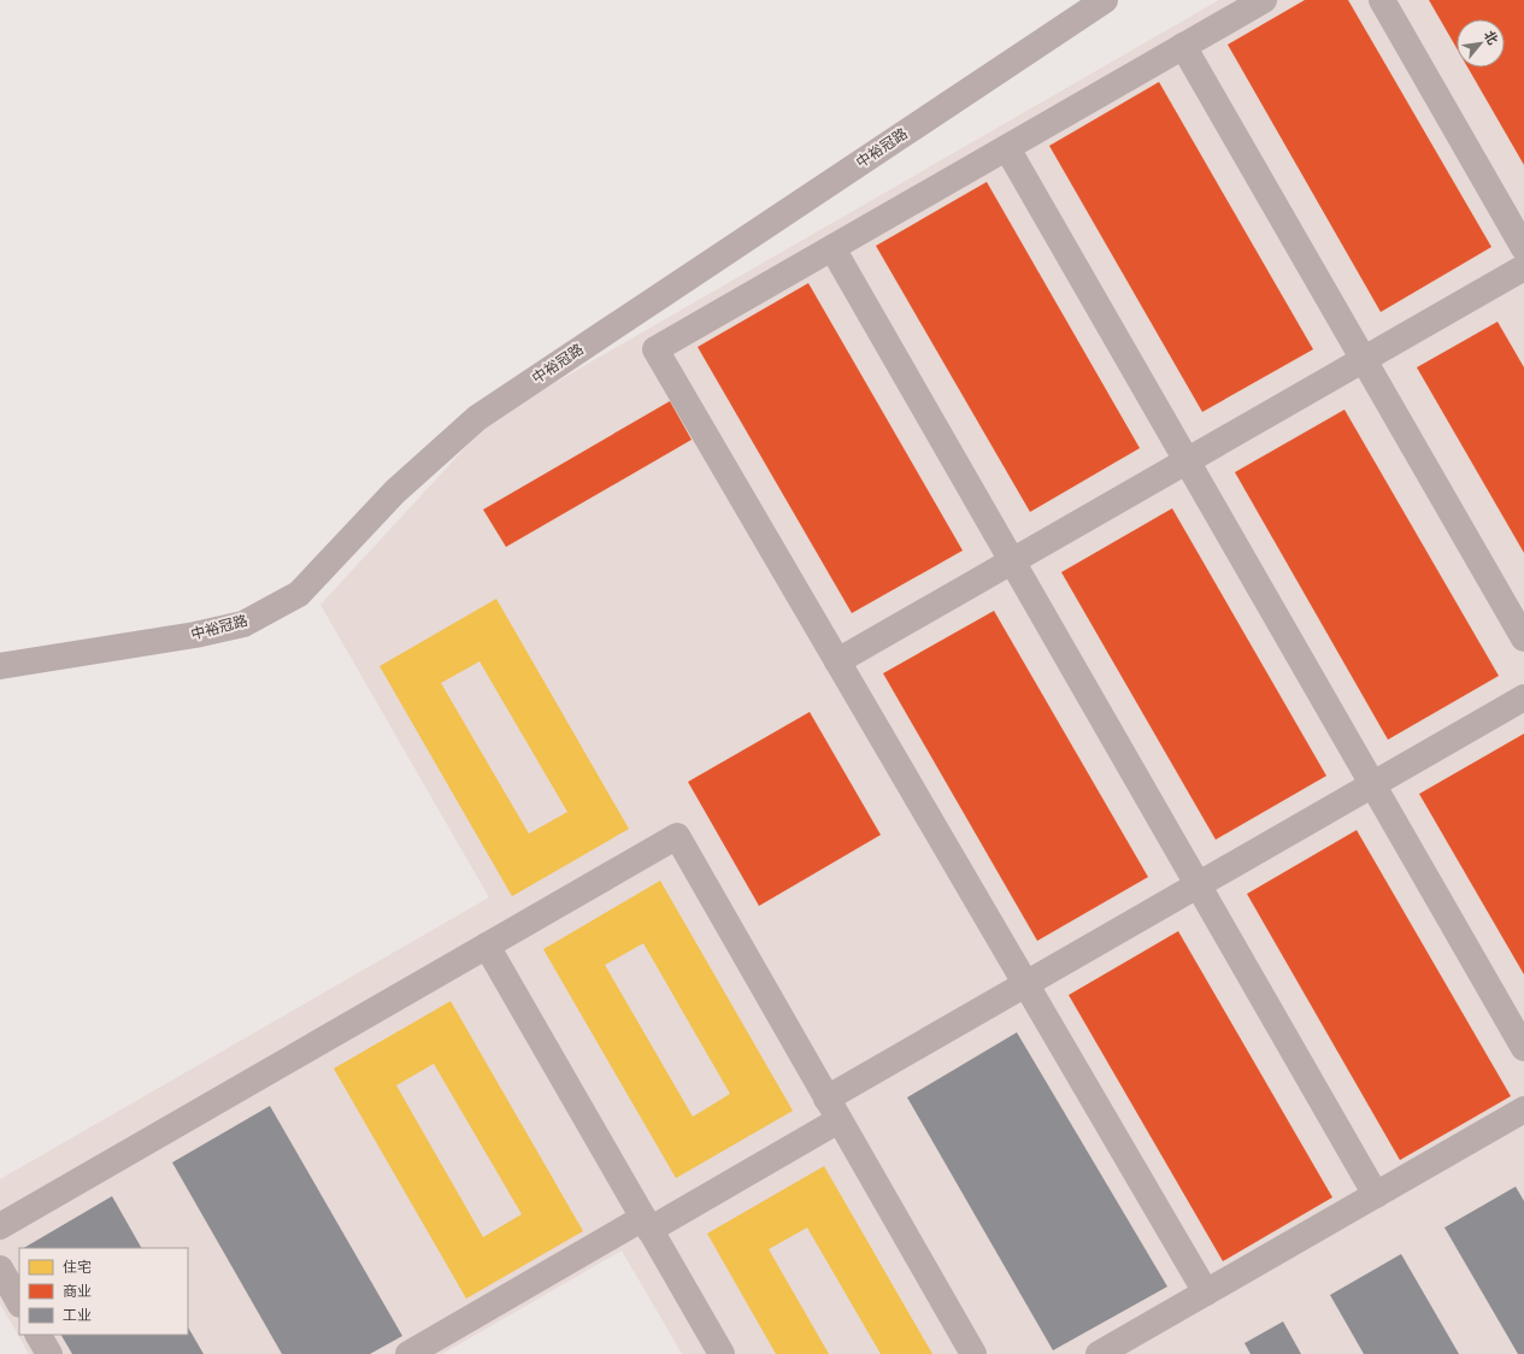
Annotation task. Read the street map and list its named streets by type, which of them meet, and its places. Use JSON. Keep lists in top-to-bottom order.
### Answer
{
  "streets": {
    "street": ["中裕冠路"]
  },
  "legend": ["住宅", "商业", "工业"],
  "north": "top right"
}
